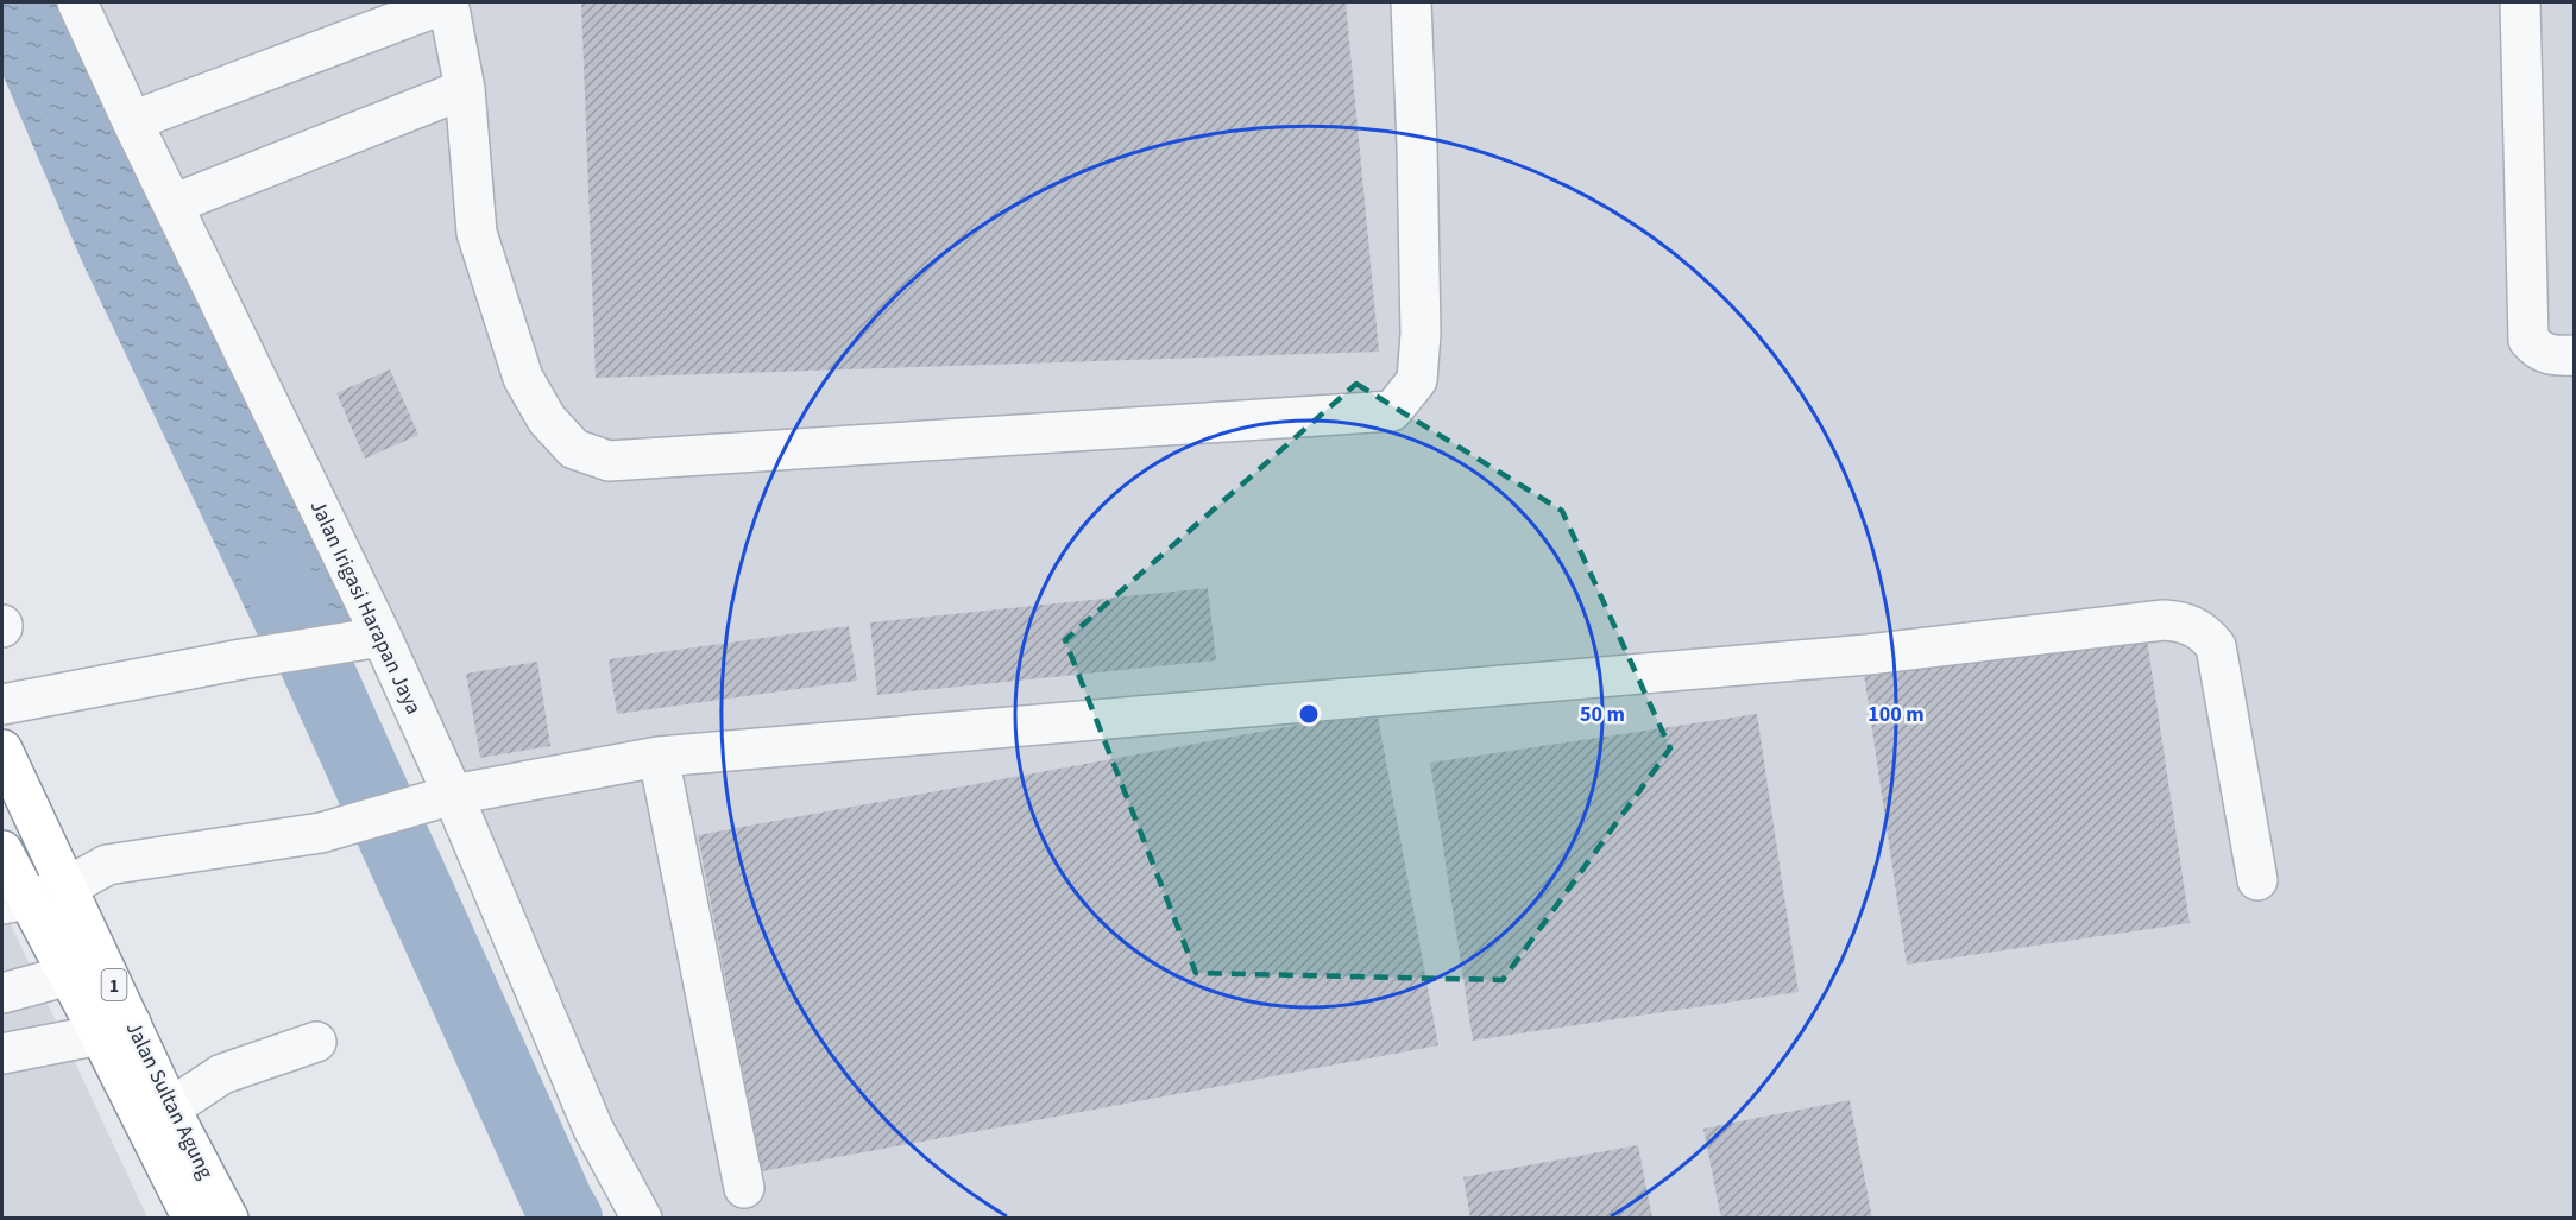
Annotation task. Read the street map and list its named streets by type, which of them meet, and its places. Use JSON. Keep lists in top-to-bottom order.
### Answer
{
  "streets": {
    "highway": ["1", "Jalan Sultan Agung"],
    "street": ["Jalan Irigasi Harapan Jaya"]
  },
  "rings": ["50 m", "100 m"]
}
